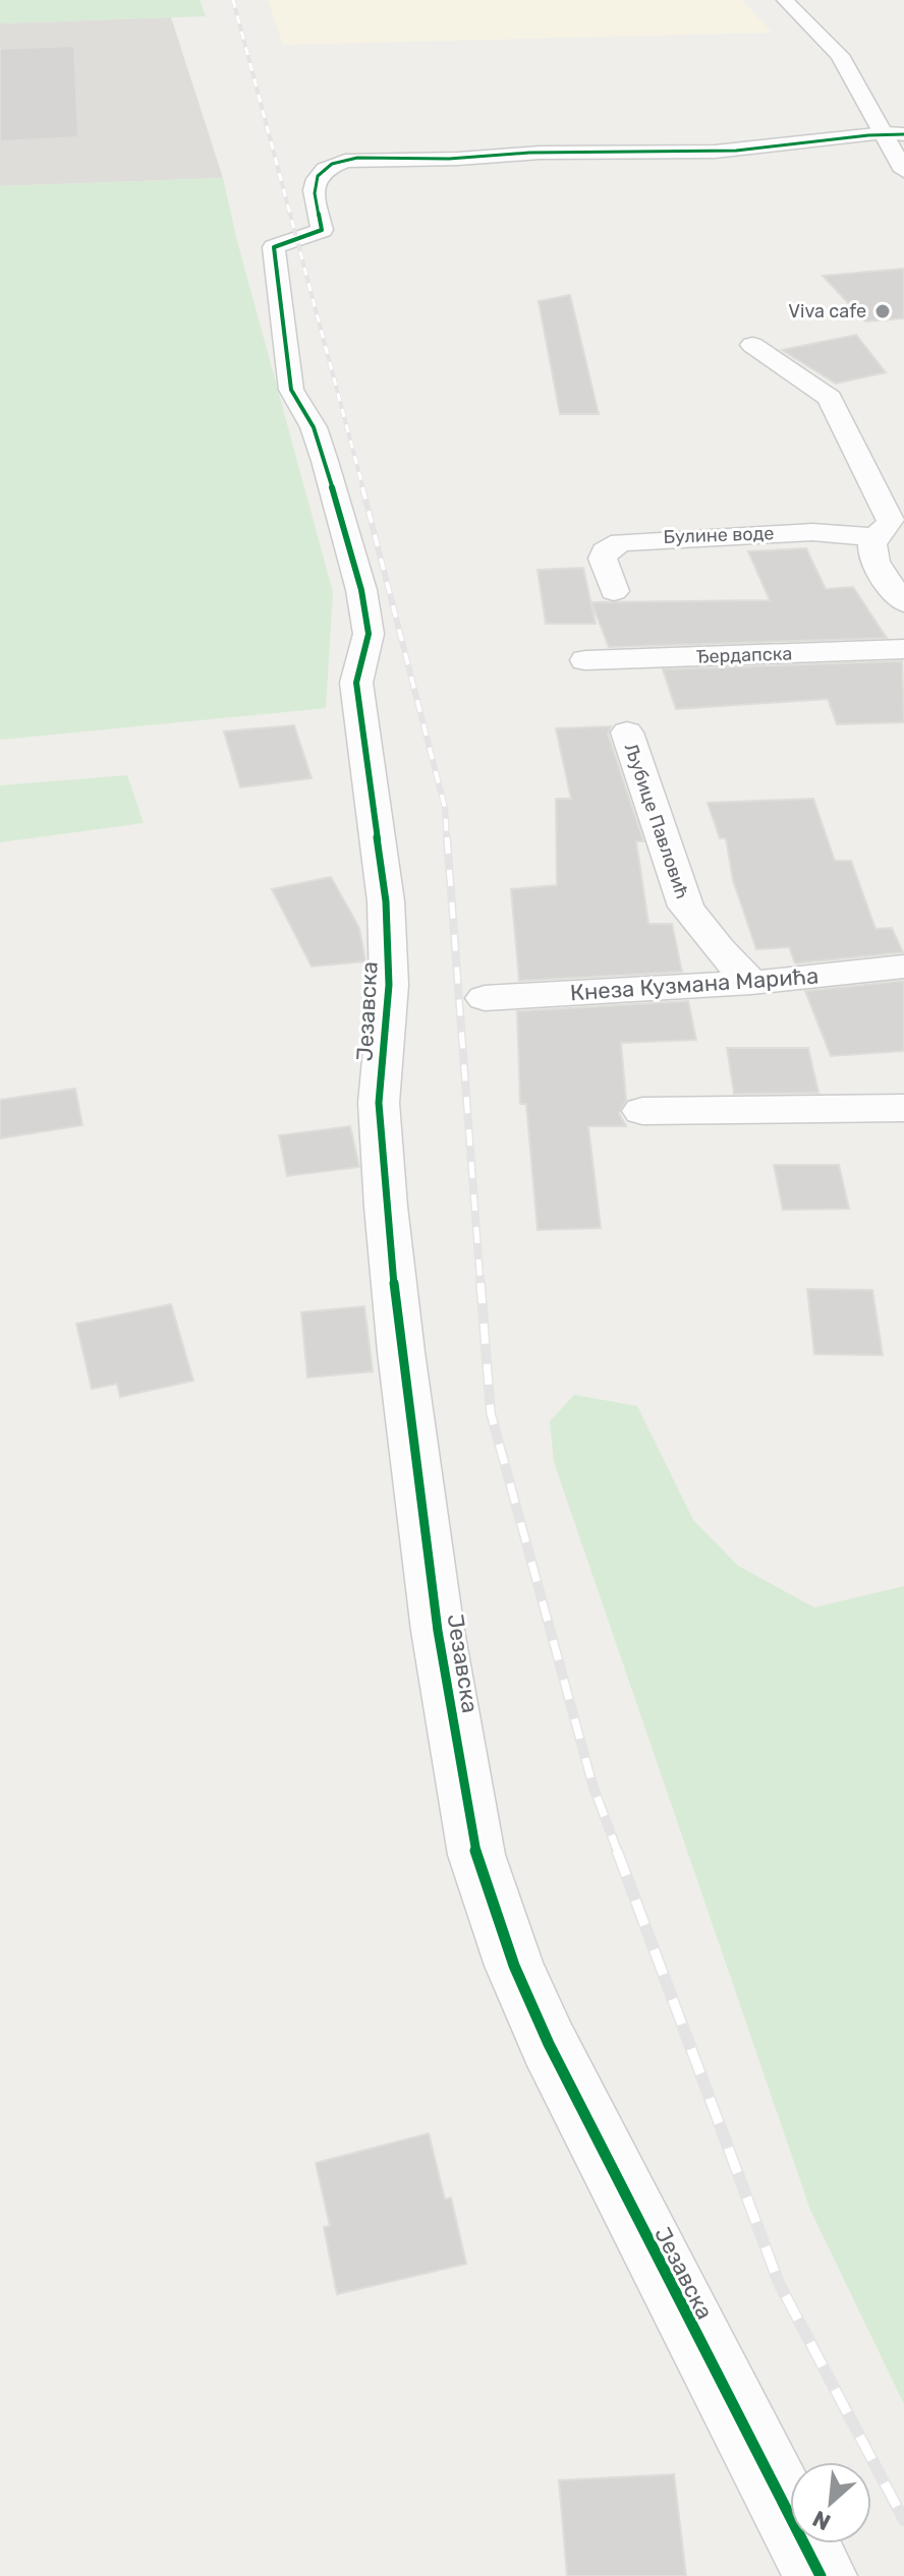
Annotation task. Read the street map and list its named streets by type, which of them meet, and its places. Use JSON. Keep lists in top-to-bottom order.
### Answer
{
  "streets": {
    "street": [
      "Булине воде",
      "Ђердапска",
      "Љубице Павловић",
      "Кнеза Кузмана Марића",
      "Језавска"
    ]
  },
  "crossings": [
    ["Љубице Павловић", "Кнеза Кузмана Марића"]
  ],
  "places": ["Viva cafe"],
  "north": "bottom left"
}
